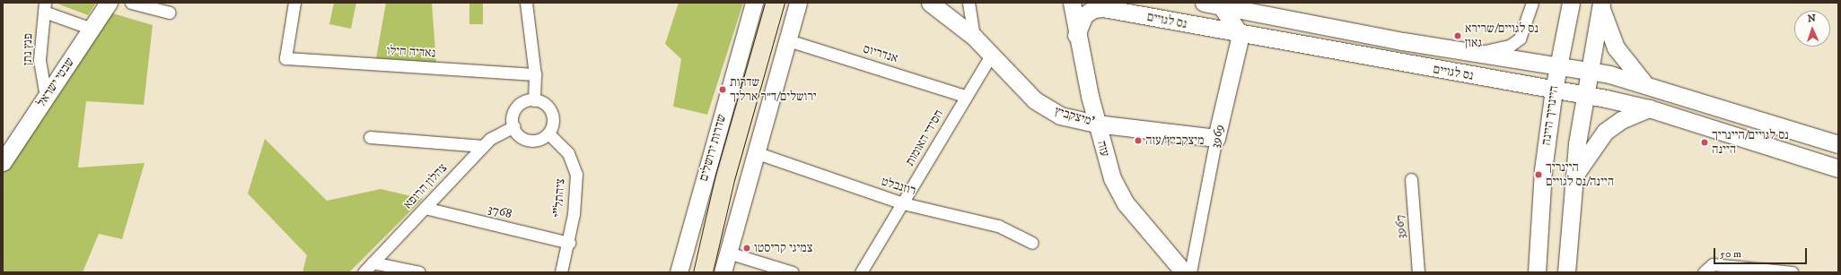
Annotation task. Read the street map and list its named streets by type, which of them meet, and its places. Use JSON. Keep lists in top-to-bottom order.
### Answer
{
  "streets": {
    "street": [
      "נס לגויים",
      "פנץ נתן",
      "נאדיה חילו",
      "אנדריוס",
      "שבטי ישראל",
      "היינריך היינה",
      "מיצקביץ'",
      "3969",
      "חסידי האומות",
      "שדרות ירושלים",
      "עזה",
      "צהלון הרופא",
      "רוזנבלט",
      "ציהתל\"י",
      "3768",
      "3967"
    ]
  },
  "crossings": [
    ["נס לגויים", "היינריך היינה"],
    ["נס לגויים", "3969"],
    ["נס לגויים", "עזה"],
    ["פנץ נתן", "שבטי ישראל"],
    ["אנדריוס", "חסידי האומות"],
    ["מיצקביץ'", "3969"],
    ["מיצקביץ'", "חסידי האומות"],
    ["מיצקביץ'", "עזה"],
    ["חסידי האומות", "רוזנבלט"],
    ["צהלון הרופא", "ציהתל\"י"],
    ["צהלון הרופא", "3768"],
    ["ציהתל\"י", "3768"]
  ],
  "places": [
    "נס לגויים/שרירא גאון",
    "שדרות ירושלים/ד״ר ארליך",
    "מיצקביץ׳/עזה",
    "נס לגויים/היינריך היינה",
    "היינריך היינה/נס לגויים",
    "צמיגי קריסטו"
  ],
  "scale_bar": "50 m",
  "north": "top"
}
